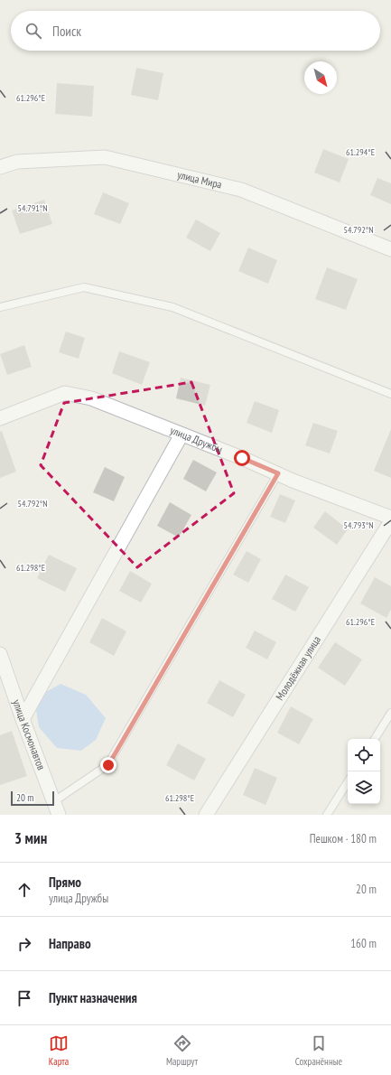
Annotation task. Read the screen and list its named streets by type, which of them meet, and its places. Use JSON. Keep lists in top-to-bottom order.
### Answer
{
  "streets": {
    "street": [
      "улица Мира",
      "улица Дружбы",
      "Молодёжная улица",
      "улица Космонавтов"
    ]
  },
  "scale_bar": "20 m",
  "north": "bottom right",
  "page": {
    "search": "Поиск",
    "scale": "20 m",
    "heading": ["3 мин", "Пешком · 180 m"],
    "list": [
      ["Прямо", "улица Дружбы", "20 m"],
      ["Направо", "160 m"],
      "Пункт назначения"
    ],
    "nav": ["Карта", "Маршрут", "Сохранённые"]
  },
  "coordinates": [
    "61.296°E",
    "61.294°E",
    "54.791°N",
    "54.792°N",
    "54.793°N",
    "61.298°E"
  ]
}
